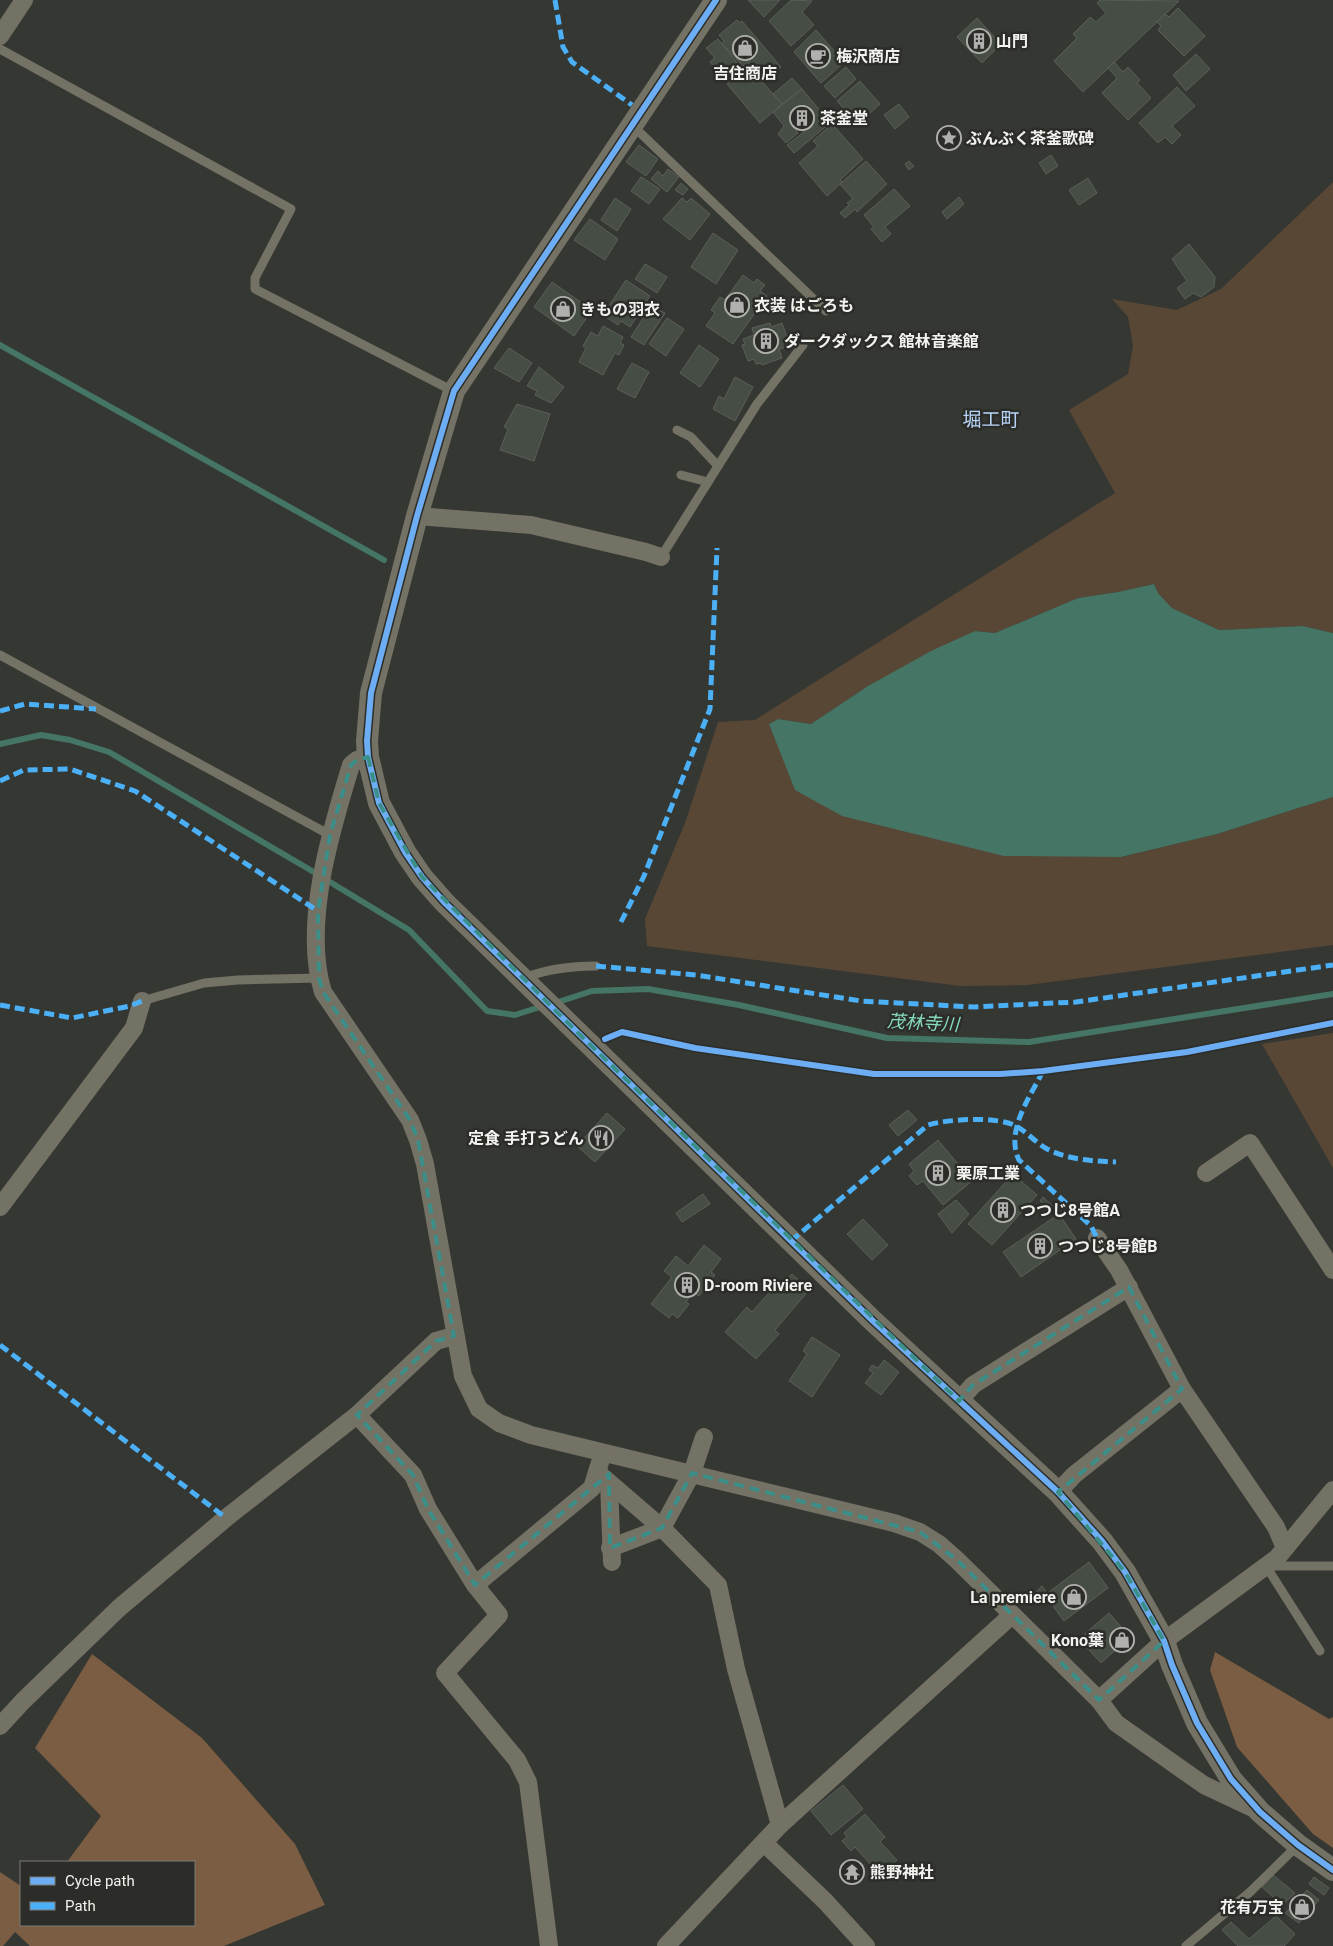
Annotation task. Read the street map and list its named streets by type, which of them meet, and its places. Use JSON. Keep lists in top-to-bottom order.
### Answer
{
  "districts": ["堀工町"],
  "water": ["茂林寺川"],
  "places": {
    "building": [
      "山門",
      "茶釜堂",
      "ダークダックス 館林音楽館",
      "栗原工業",
      "つつじ8号館A",
      "つつじ8号館B",
      "D-room Riviere"
    ],
    "shop": [
      "吉住商店",
      "衣装 はごろも",
      "きもの羽衣",
      "La premiere",
      "Kono葉",
      "花有万宝"
    ],
    "cafe": ["梅沢商店"],
    "place": ["ぶんぶく茶釜歌碑"],
    "restaurant": ["定食 手打うどん"],
    "temple": ["熊野神社"]
  },
  "legend": ["Cycle path", "Path"]
}
